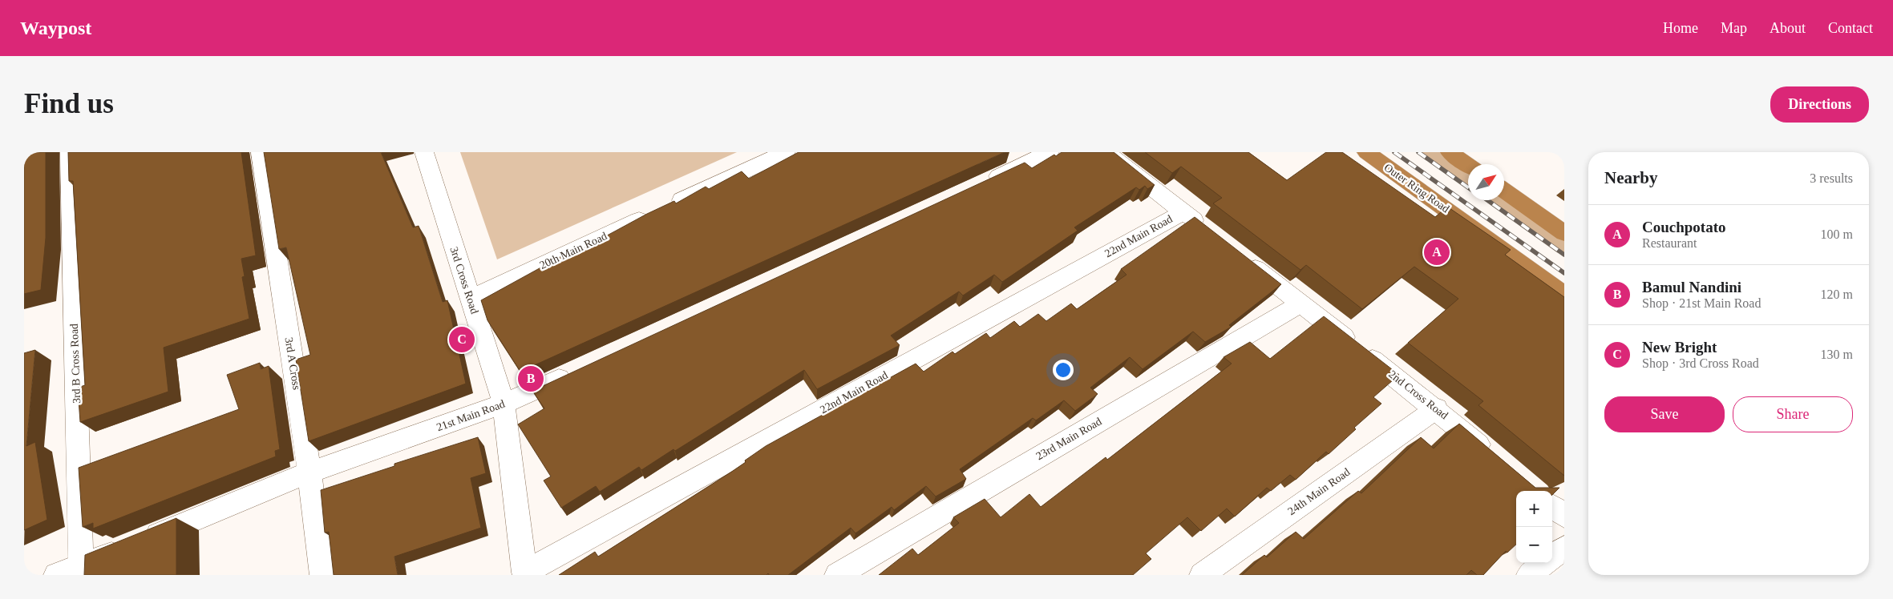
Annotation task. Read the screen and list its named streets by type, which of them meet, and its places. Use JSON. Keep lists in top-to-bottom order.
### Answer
{
  "streets": {
    "highway": ["Outer Ring Road"],
    "street": [
      "22nd Main Road",
      "20th Main Road",
      "3rd Cross Road",
      "3rd B Cross Road",
      "3rd A Cross",
      "2nd Cross Road",
      "21st Main Road",
      "23rd Main Road",
      "24th Main Road"
    ]
  },
  "crossings": [
    ["22nd Main Road", "3rd Cross Road"],
    ["20th Main Road", "3rd Cross Road"],
    ["3rd Cross Road", "21st Main Road"],
    ["3rd B Cross Road", "21st Main Road"],
    ["3rd A Cross", "21st Main Road"],
    ["2nd Cross Road", "23rd Main Road"],
    ["2nd Cross Road", "24th Main Road"]
  ],
  "north": "top right",
  "page": {
    "header": "Waypost",
    "nav": [
      "Home",
      "Map",
      "About",
      "Contact"
    ],
    "buttons": [
      "Directions",
      ["Save", "Share"]
    ],
    "title": "Find us",
    "heading": ["Nearby", "3 results"],
    "list": [
      {
        "mark": "A",
        "name": "Couchpotato",
        "note": "Restaurant",
        "value": "100 m"
      },
      {
        "mark": "B",
        "name": "Bamul Nandini",
        "note": "Shop · 21st Main Road",
        "value": "120 m"
      },
      {
        "mark": "C",
        "name": "New Bright",
        "note": "Shop · 3rd Cross Road",
        "value": "130 m"
      }
    ],
    "pins": ["A", "C", "B"],
    "map_buttons": ["+", "−"]
  }
}
